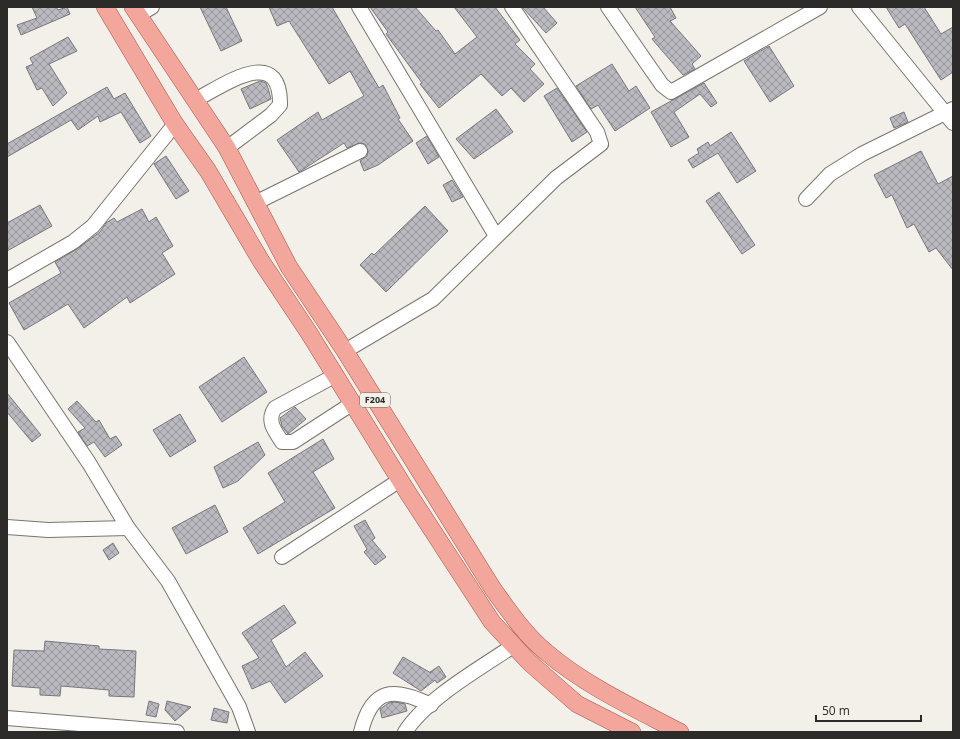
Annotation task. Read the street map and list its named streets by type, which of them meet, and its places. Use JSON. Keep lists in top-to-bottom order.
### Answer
{
  "streets": {
    "main road": ["F204"]
  },
  "scale_bar": "50 m"
}
